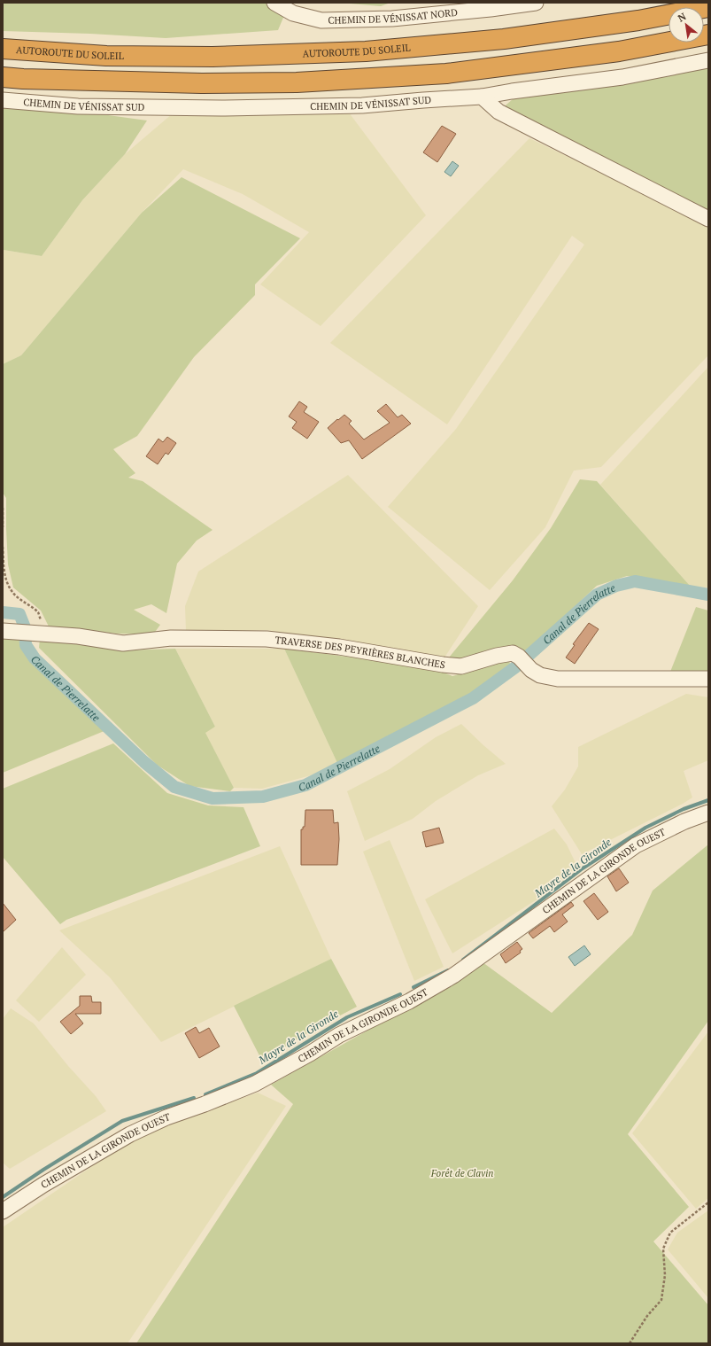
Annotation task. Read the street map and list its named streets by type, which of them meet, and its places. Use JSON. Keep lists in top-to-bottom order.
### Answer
{
  "streets": {
    "highway": ["AUTOROUTE DU SOLEIL"],
    "street": [
      "CHEMIN DE VÉNISSAT NORD",
      "CHEMIN DE VÉNISSAT SUD",
      "TRAVERSE DES PEYRIÈRES BLANCHES",
      "CHEMIN DE LA GIRONDE OUEST"
    ]
  },
  "water": ["Canal de Pierrelatte", "Mayre de la Gironde"],
  "parks": ["Forêt de Clavin"],
  "north": "top left"
}
